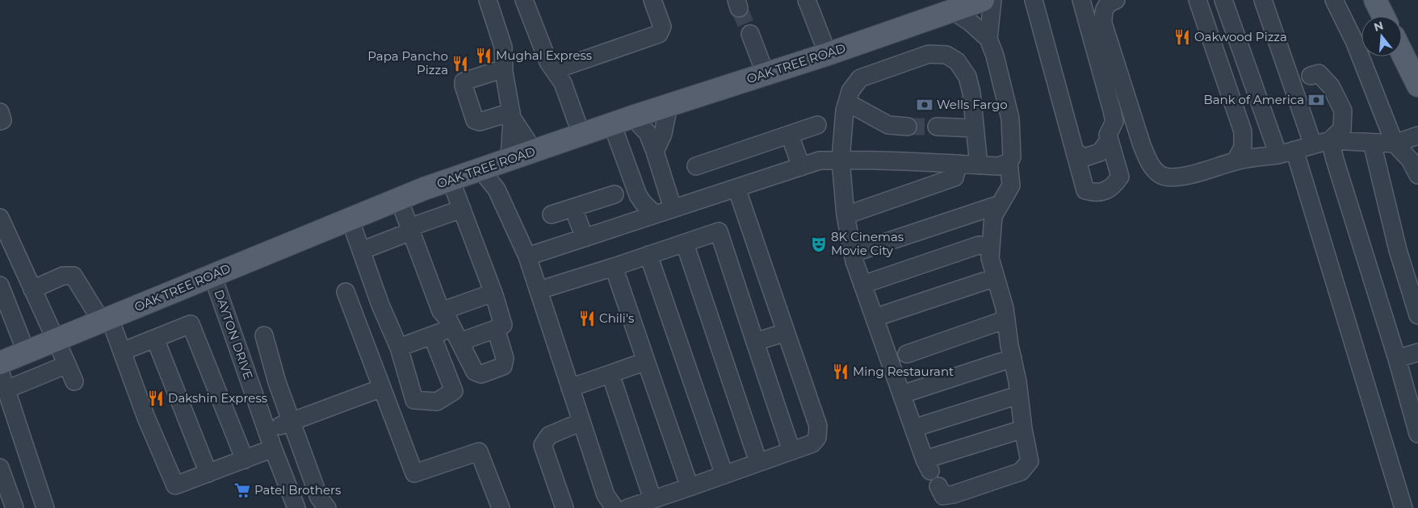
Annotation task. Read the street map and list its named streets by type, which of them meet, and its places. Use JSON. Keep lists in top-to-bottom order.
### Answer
{
  "streets": {
    "main road": ["OAK TREE ROAD"],
    "street": ["DAYTON DRIVE"]
  },
  "crossings": [
    ["OAK TREE ROAD", "DAYTON DRIVE"]
  ],
  "places": {
    "restaurant": [
      "Oakwood Pizza",
      "Mughal Express",
      "Papa Pancho Pizza",
      "Chili's",
      "Ming Restaurant",
      "Dakshin Express"
    ],
    "bank": ["Bank of America", "Wells Fargo"],
    "theatre": ["8K Cinemas Movie City"],
    "supermarket": ["Patel Brothers"]
  },
  "north": "top"
}
